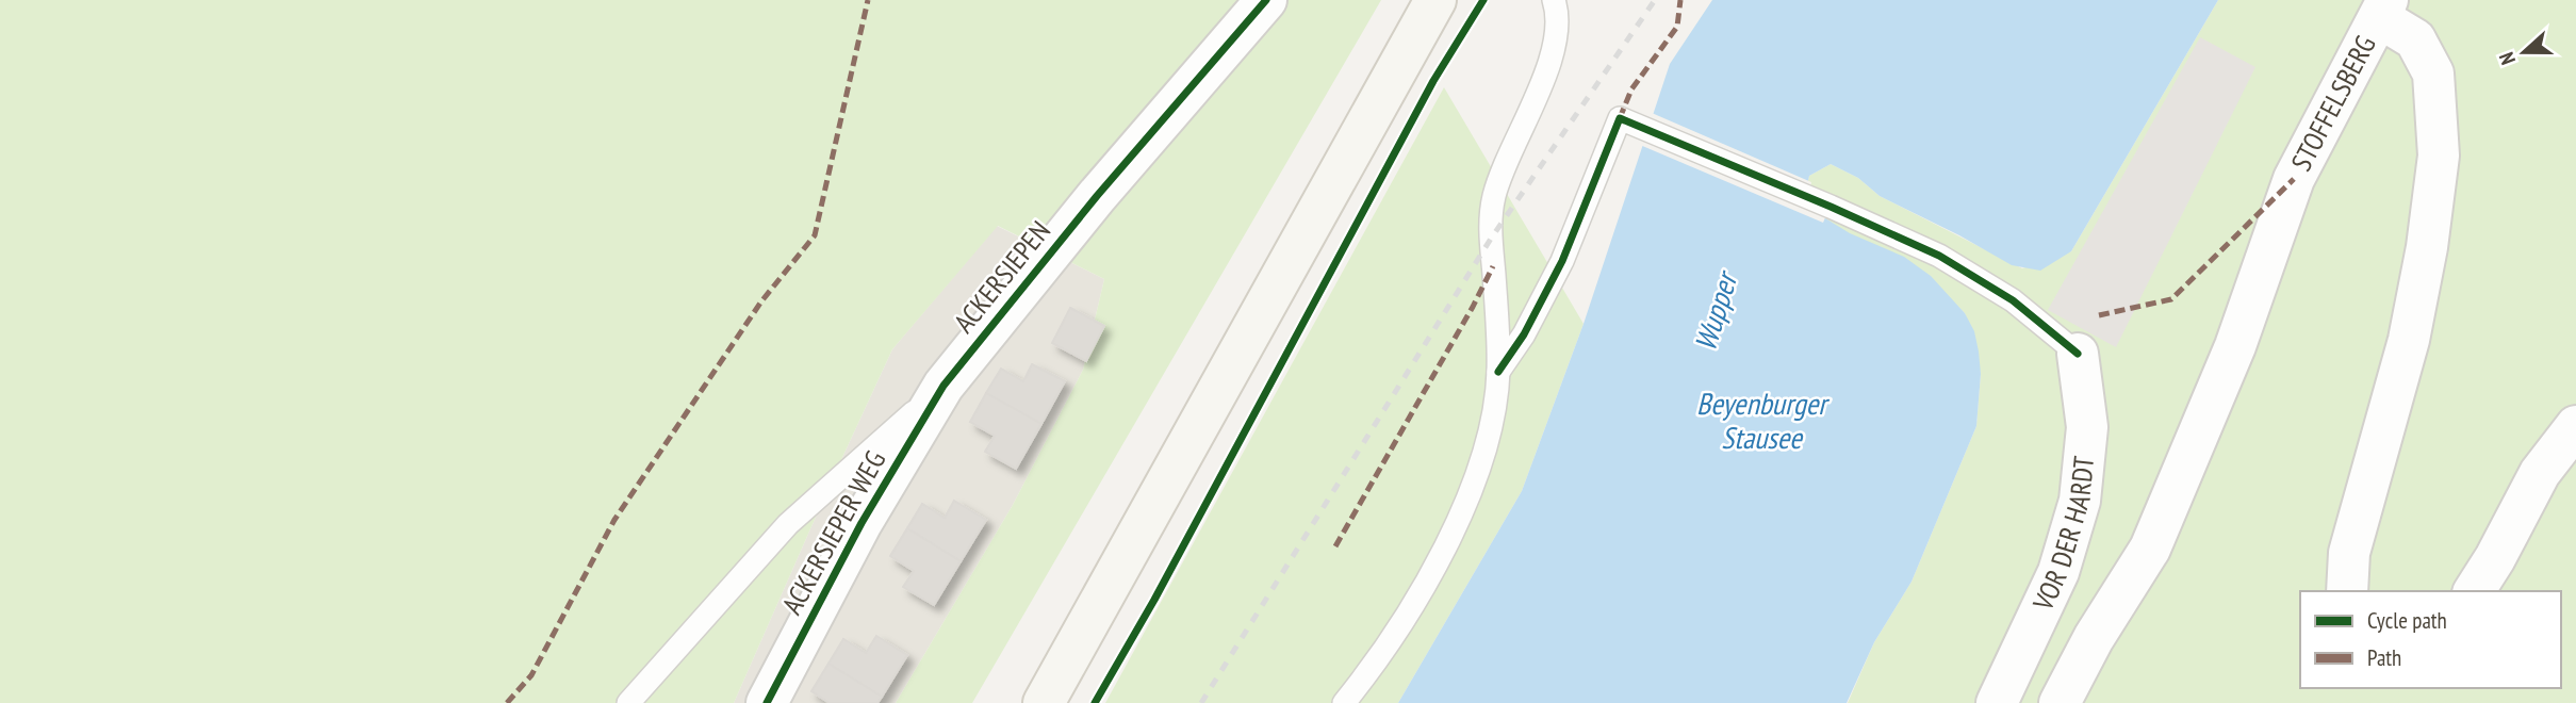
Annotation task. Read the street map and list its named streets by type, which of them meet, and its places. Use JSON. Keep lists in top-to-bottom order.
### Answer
{
  "streets": {
    "street": [
      "STOFFELSBERG",
      "ACKERSIEPEN",
      "ACKERSIEPER WEG",
      "VOR DER HARDT"
    ]
  },
  "crossings": [
    ["ACKERSIEPEN", "ACKERSIEPER WEG"]
  ],
  "water": ["Wupper", "Beyenburger Stausee"],
  "legend": ["Cycle path", "Path"],
  "north": "left"
}
